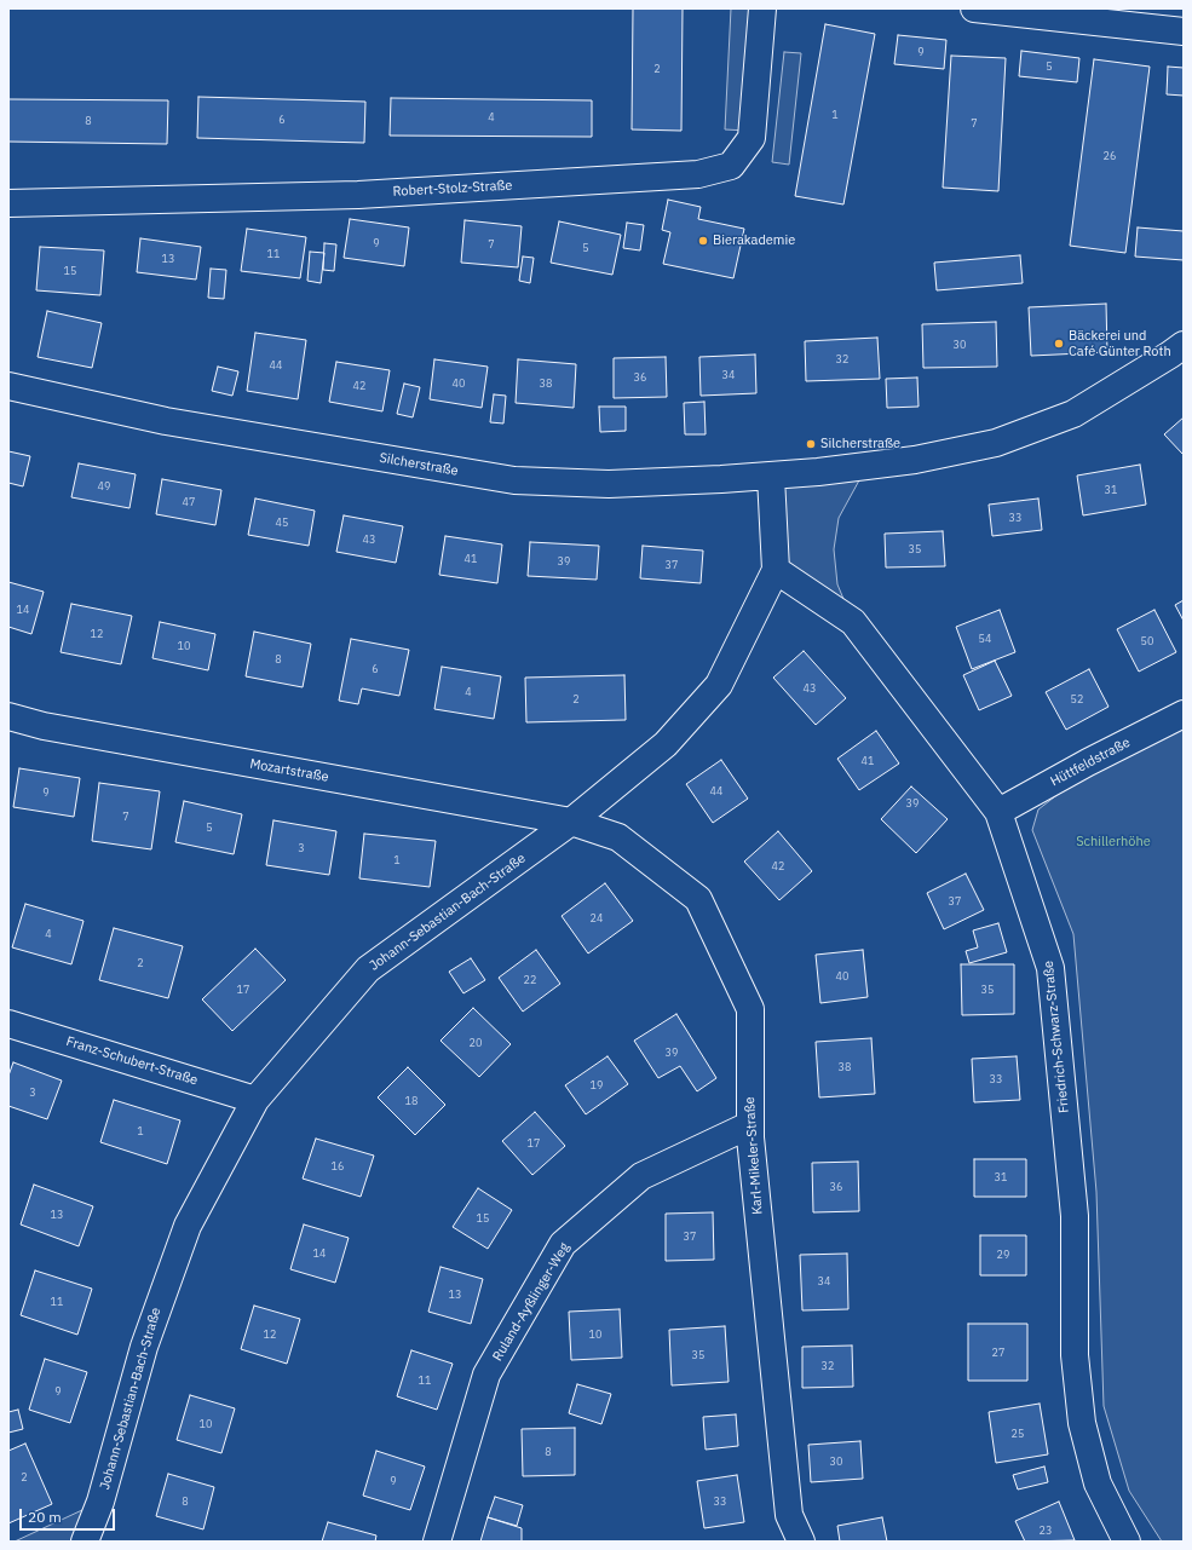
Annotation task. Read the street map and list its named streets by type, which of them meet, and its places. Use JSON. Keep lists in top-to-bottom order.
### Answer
{
  "streets": {
    "street": [
      "Robert-Stolz-Straße",
      "Silcherstraße",
      "Hüttfeldstraße",
      "Mozartstraße",
      "Johann-Sebastian-Bach-Straße",
      "Friedrich-Schwarz-Straße",
      "Franz-Schubert-Straße",
      "Karl-Mikeler-Straße",
      "Ruland-Ayßlinger-Weg"
    ]
  },
  "crossings": [
    ["Hüttfeldstraße", "Friedrich-Schwarz-Straße"],
    ["Mozartstraße", "Johann-Sebastian-Bach-Straße"],
    ["Mozartstraße", "Karl-Mikeler-Straße"],
    ["Johann-Sebastian-Bach-Straße", "Friedrich-Schwarz-Straße"],
    ["Johann-Sebastian-Bach-Straße", "Franz-Schubert-Straße"],
    ["Johann-Sebastian-Bach-Straße", "Karl-Mikeler-Straße"],
    ["Karl-Mikeler-Straße", "Ruland-Ayßlinger-Weg"]
  ],
  "parks": ["Schillerhöhe"],
  "places": ["Bierakademie", "Bäckerei und Café Günter Roth", "Silcherstraße"],
  "house_numbers": [
    "9",
    "5",
    "2",
    "1",
    "4",
    "6",
    "8",
    "7",
    "26",
    "9",
    "7",
    "5",
    "11",
    "13",
    "15",
    "30",
    "32",
    "44",
    "34",
    "36",
    "40",
    "38",
    "42",
    "49",
    "31",
    "47",
    "33",
    "45",
    "43",
    "35",
    "41",
    "39",
    "37",
    "14",
    "12",
    "54",
    "50",
    "10",
    "8",
    "6",
    "43",
    "4",
    "2",
    "52",
    "41",
    "44",
    "9",
    "39",
    "7",
    "5",
    "3",
    "1",
    "42",
    "37",
    "24",
    "4",
    "2",
    "40",
    "22",
    "17",
    "35",
    "20",
    "39",
    "38",
    "33",
    "19",
    "3",
    "18",
    "1",
    "17",
    "16",
    "31",
    "36",
    "13",
    "15",
    "37",
    "14",
    "29",
    "34",
    "13",
    "11",
    "12",
    "10",
    "27",
    "35",
    "32",
    "11",
    "9",
    "10",
    "25",
    "8",
    "30",
    "2",
    "9",
    "8",
    "33",
    "23"
  ],
  "scale_bar": "20 m"
}
